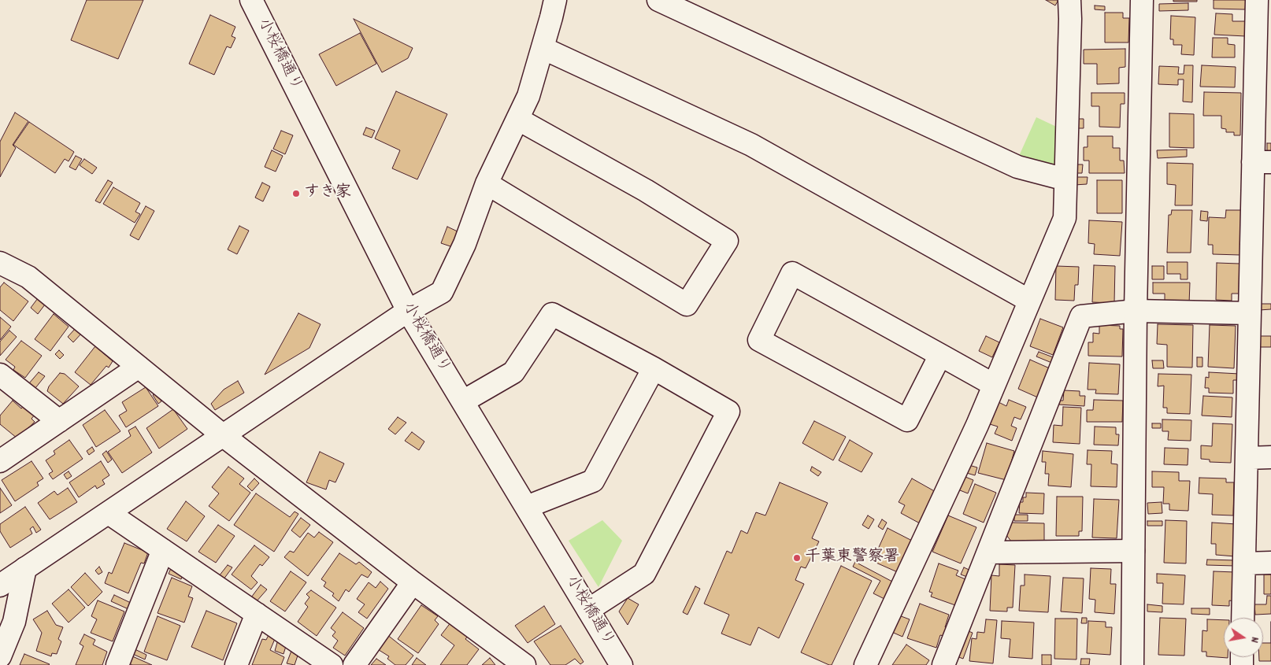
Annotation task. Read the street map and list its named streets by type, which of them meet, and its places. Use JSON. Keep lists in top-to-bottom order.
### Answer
{
  "streets": {
    "street": ["小桜橋通り"]
  },
  "places": ["すき家", "千葉東警察署"],
  "north": "right"
}
